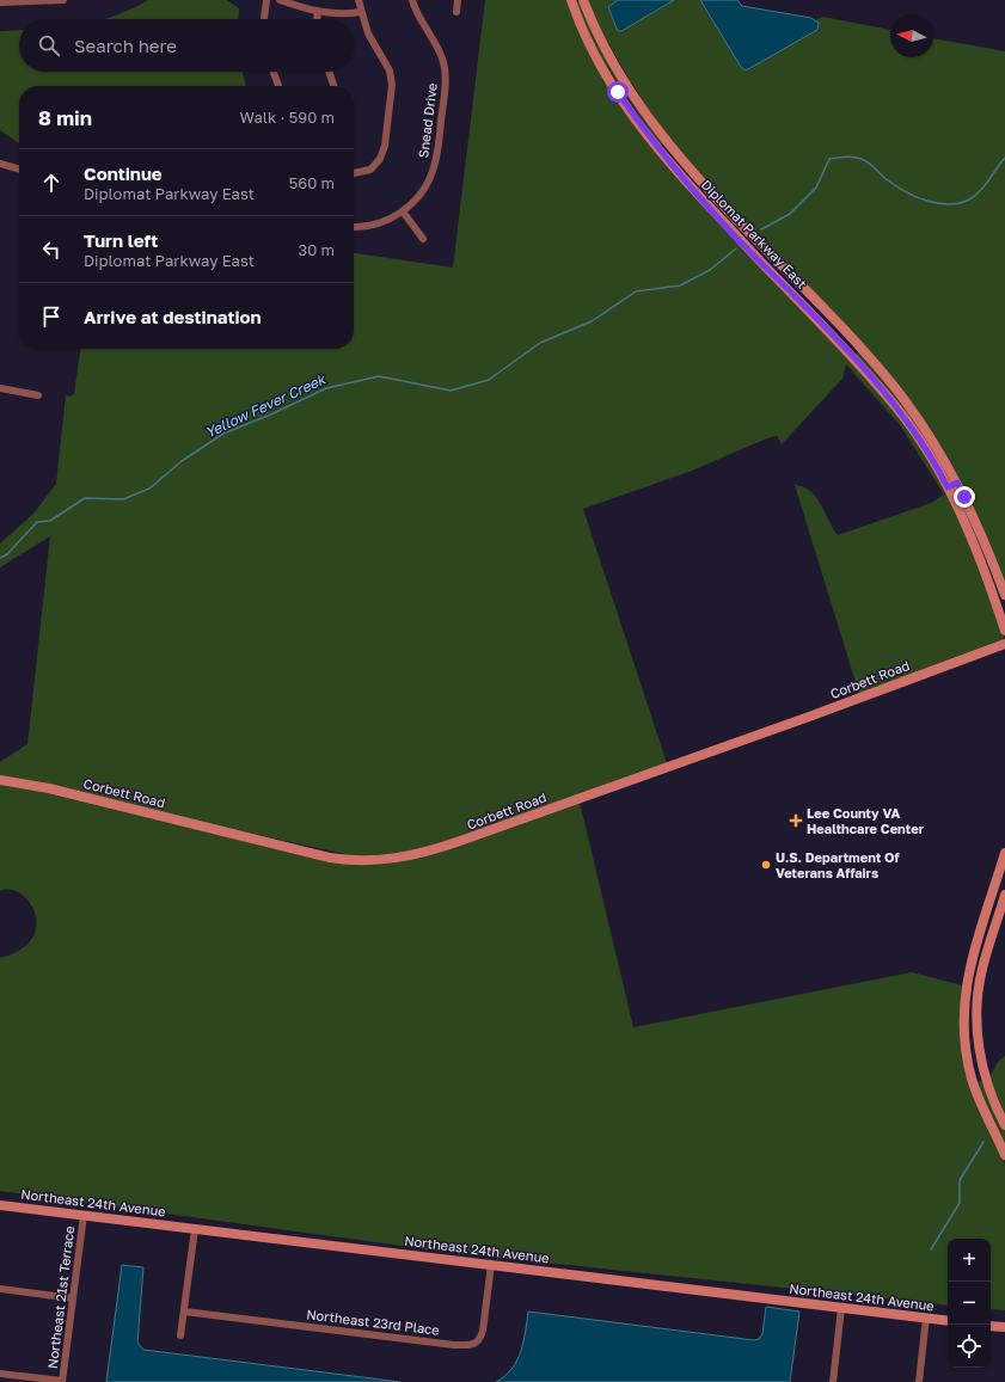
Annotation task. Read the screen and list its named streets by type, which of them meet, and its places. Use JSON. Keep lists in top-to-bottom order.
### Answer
{
  "streets": {
    "main road": ["Diplomat Parkway East", "Corbett Road", "Northeast 24th Avenue"],
    "street": ["Snead Drive", "Northeast 21st Terrace", "Northeast 23rd Place"]
  },
  "crossings": [
    ["Northeast 24th Avenue", "Northeast 21st Terrace"],
    ["Northeast 24th Avenue", "Northeast 23rd Place"]
  ],
  "water": ["Yellow Fever Creek"],
  "places": {
    "health": ["Lee County VA Healthcare Center"],
    "other": ["U.S. Department Of Veterans Affairs"]
  },
  "north": "left",
  "page": {
    "search": "Search here",
    "heading": ["8 min", "Walk · 590 m"],
    "list": [
      ["Continue", "Diplomat Parkway East", "560 m"],
      ["Turn left", "Diplomat Parkway East", "30 m"],
      "Arrive at destination"
    ],
    "map_buttons": ["+", "−"]
  }
}
